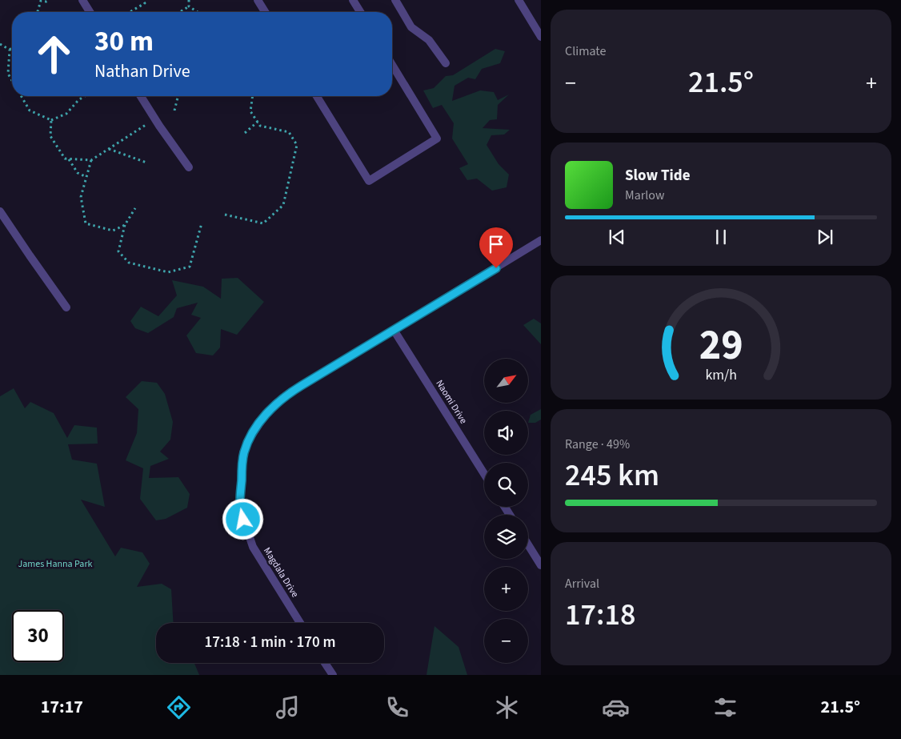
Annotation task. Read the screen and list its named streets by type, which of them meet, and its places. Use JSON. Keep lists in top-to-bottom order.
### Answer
{
  "streets": {
    "street": ["Naomi Drive", "Magdala Drive"]
  },
  "crossings": [
    ["Naomi Drive", "Magdala Drive"]
  ],
  "parks": ["James Hanna Park"],
  "north": "top right",
  "page": {
    "tile": [
      "Climate",
      ["Range · 49%", "245 km"],
      ["Arrival", "17:18"]
    ],
    "turn": ["30 m", "Nathan Drive"],
    "heat": ["−", "21.5°", "+"],
    "song": ["Slow Tide", "Marlow"],
    "map_buttons": ["+", "−"],
    "limit": "30",
    "trip": "17:18 · 1 min · 170 m",
    "tabs": ["17:17", "21.5°"],
    "gauge": ["29", "km/h"]
  }
}
